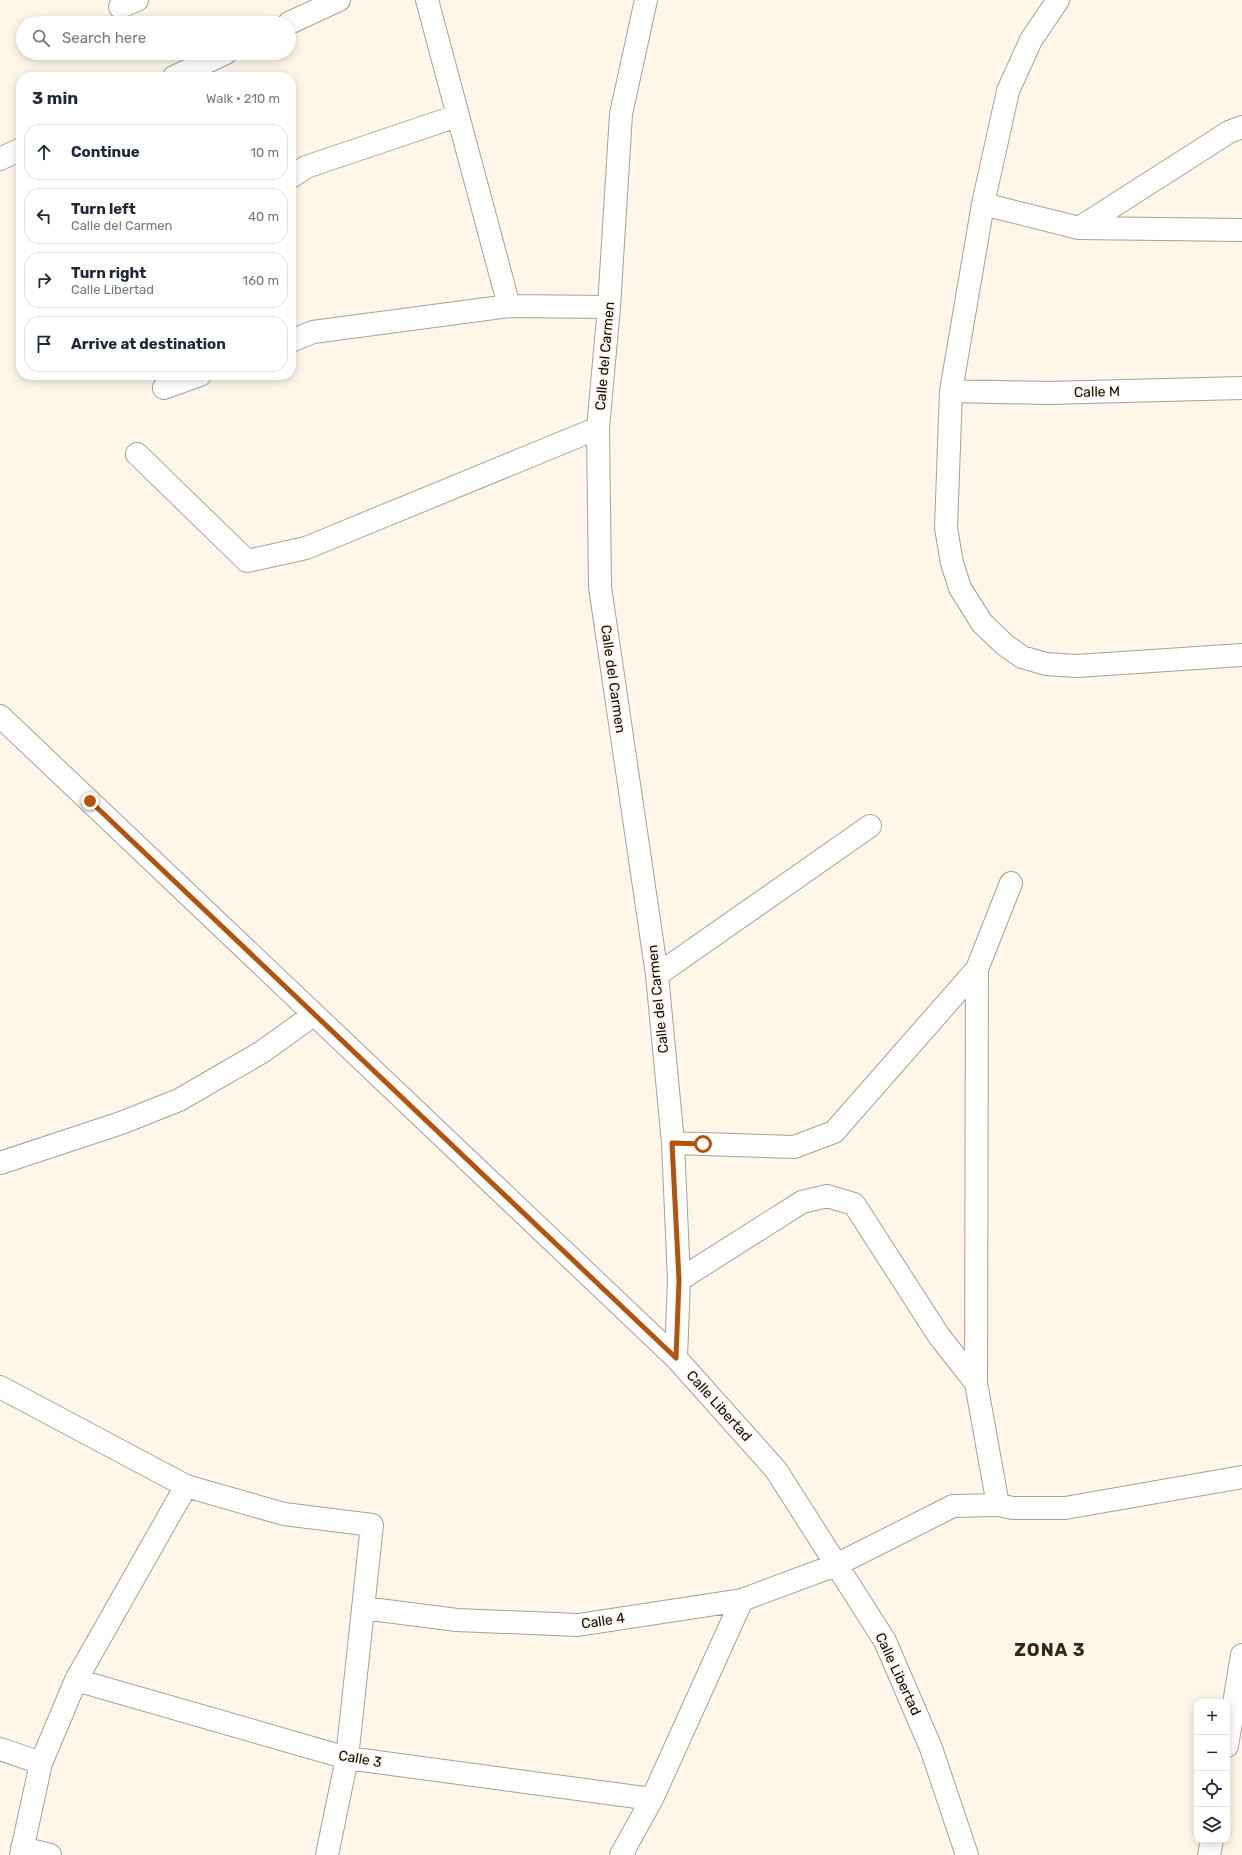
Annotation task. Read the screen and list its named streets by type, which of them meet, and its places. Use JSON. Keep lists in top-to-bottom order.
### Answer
{
  "streets": {
    "street": [
      "Calle del Carmen",
      "Calle M",
      "Calle Libertad",
      "Calle 4",
      "Calle 3"
    ]
  },
  "crossings": [
    ["Calle del Carmen", "Calle Libertad"],
    ["Calle Libertad", "Calle 4"]
  ],
  "districts": ["ZONA 3"],
  "page": {
    "search": "Search here",
    "heading": ["3 min", "Walk · 210 m"],
    "list": [
      ["Continue", "10 m"],
      ["Turn left", "Calle del Carmen", "40 m"],
      ["Turn right", "Calle Libertad", "160 m"],
      "Arrive at destination"
    ],
    "map_buttons": ["+", "−"]
  }
}
